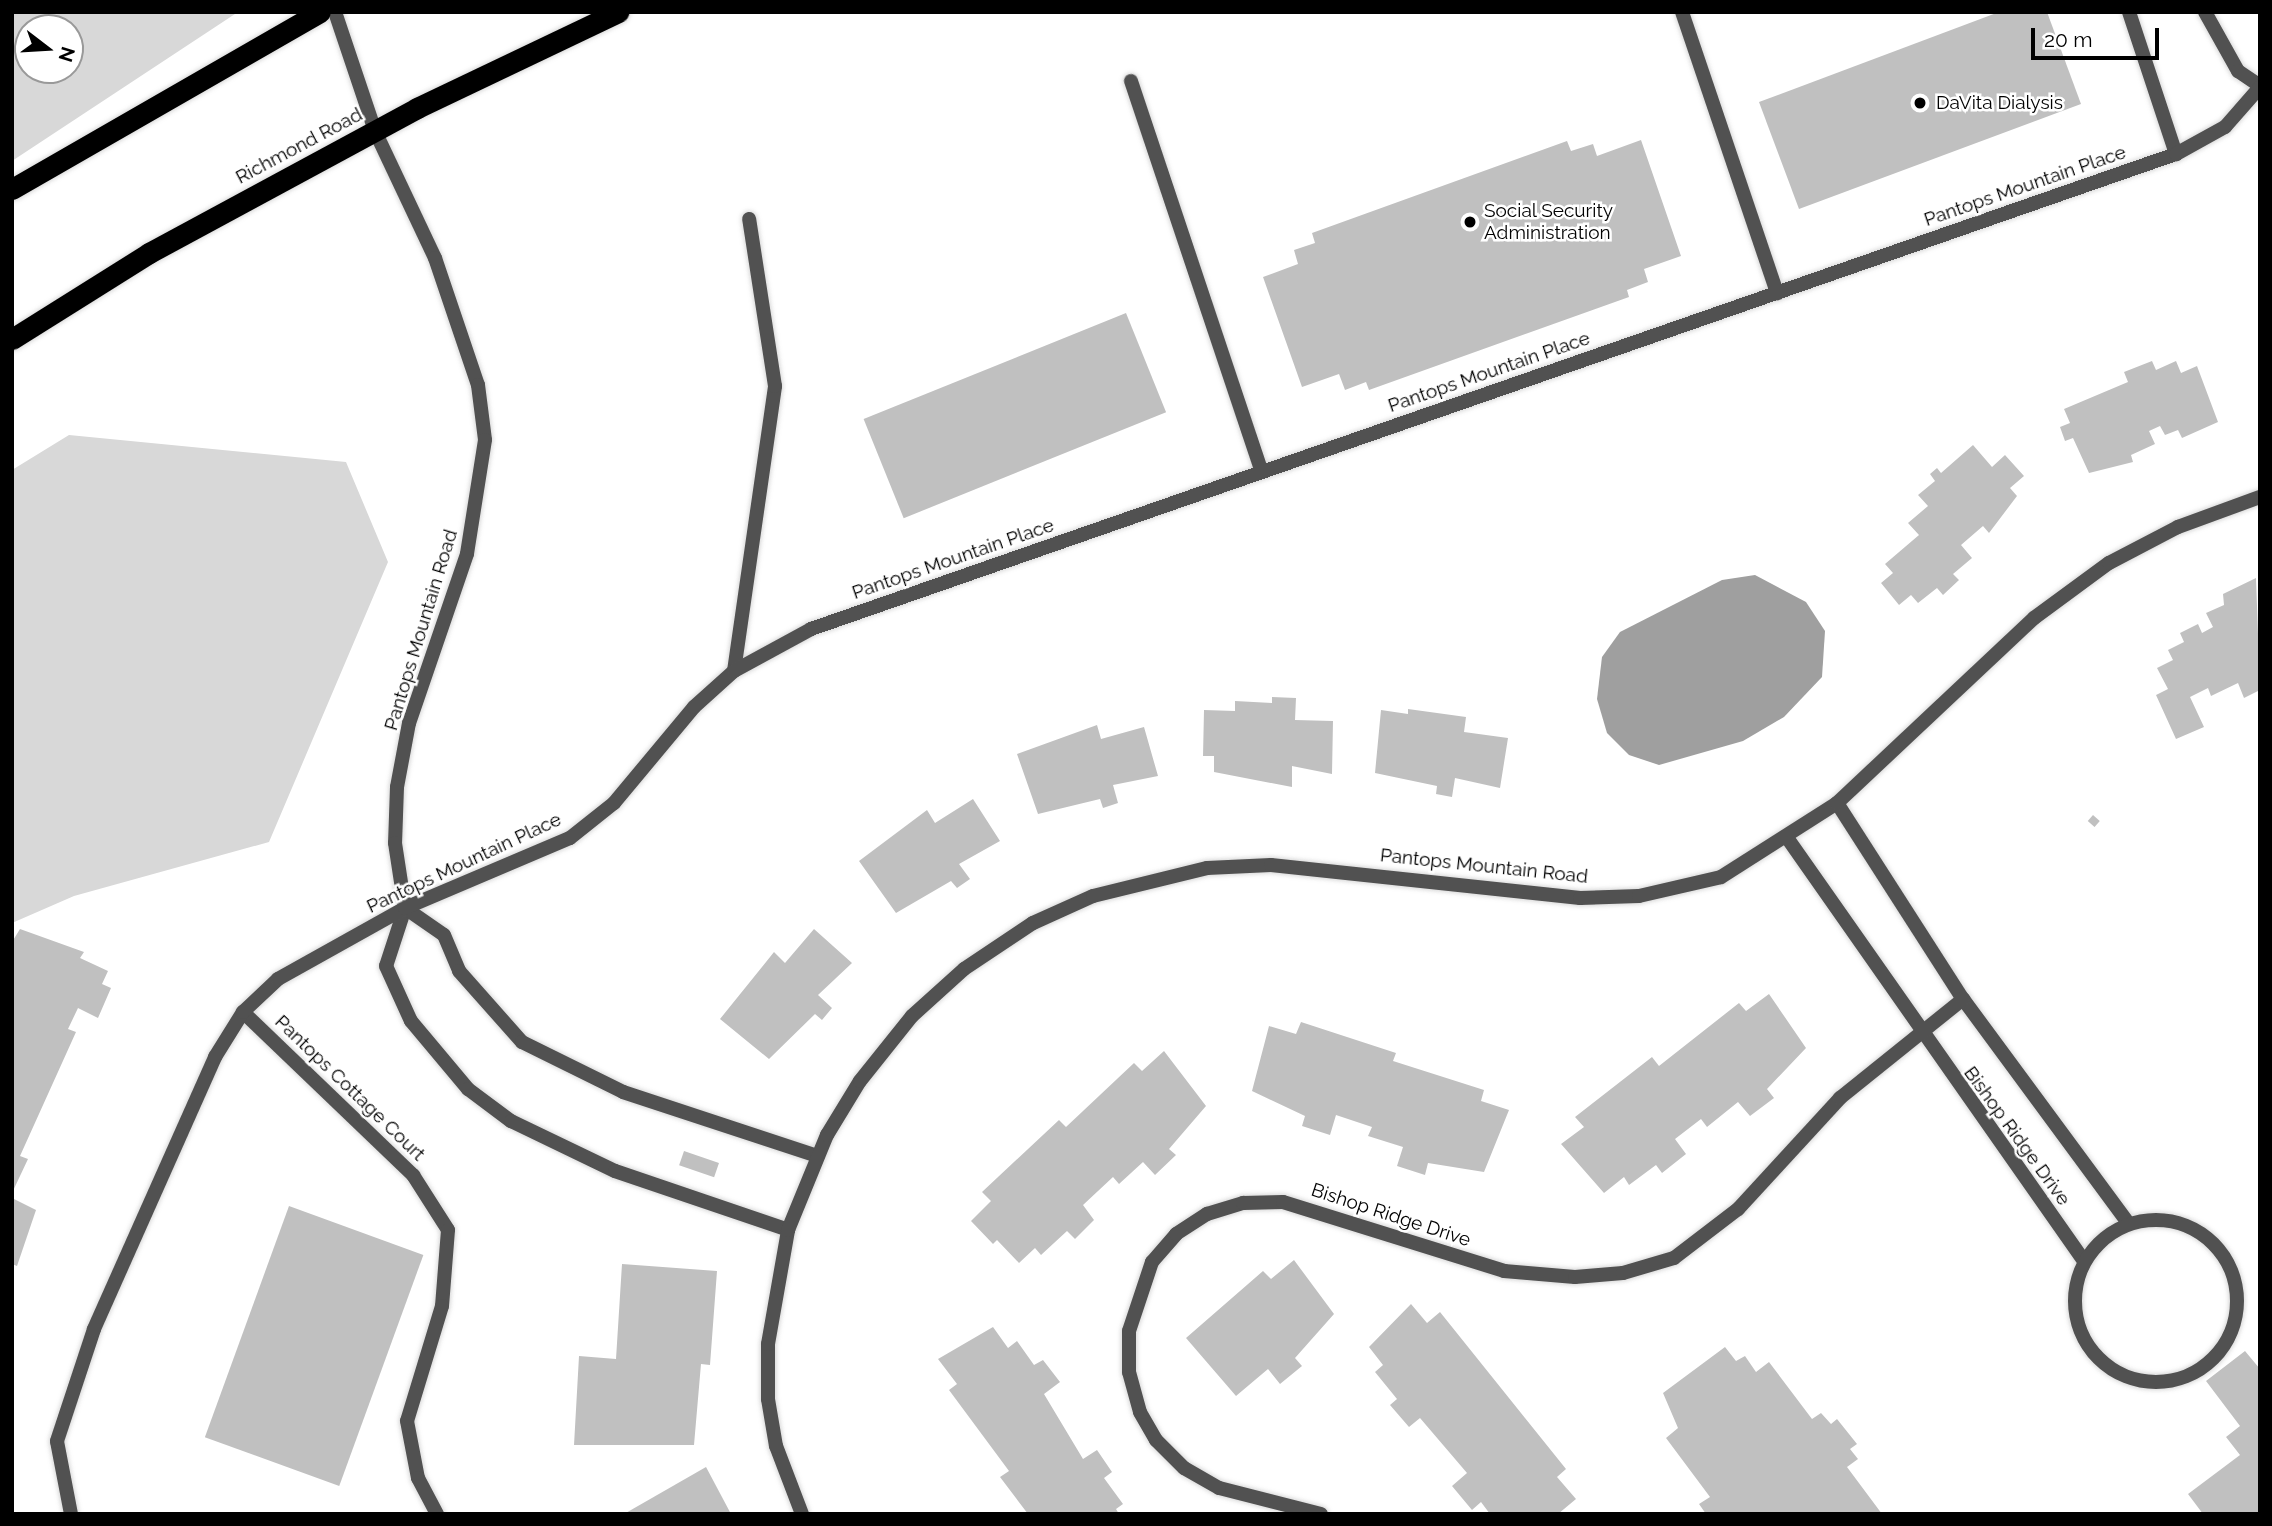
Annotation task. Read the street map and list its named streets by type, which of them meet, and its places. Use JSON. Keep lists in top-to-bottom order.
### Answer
{
  "streets": {
    "highway": ["Richmond Road"],
    "street": [
      "Pantops Mountain Place",
      "Pantops Mountain Road",
      "Pantops Cottage Court",
      "Bishop Ridge Drive"
    ]
  },
  "crossings": [
    ["Richmond Road", "Pantops Mountain Road"],
    ["Pantops Mountain Place", "Pantops Mountain Road"],
    ["Pantops Mountain Place", "Pantops Cottage Court"],
    ["Pantops Mountain Road", "Bishop Ridge Drive"]
  ],
  "places": ["DaVita Dialysis", "Social Security Administration"],
  "scale_bar": "20 m",
  "north": "right"
}
